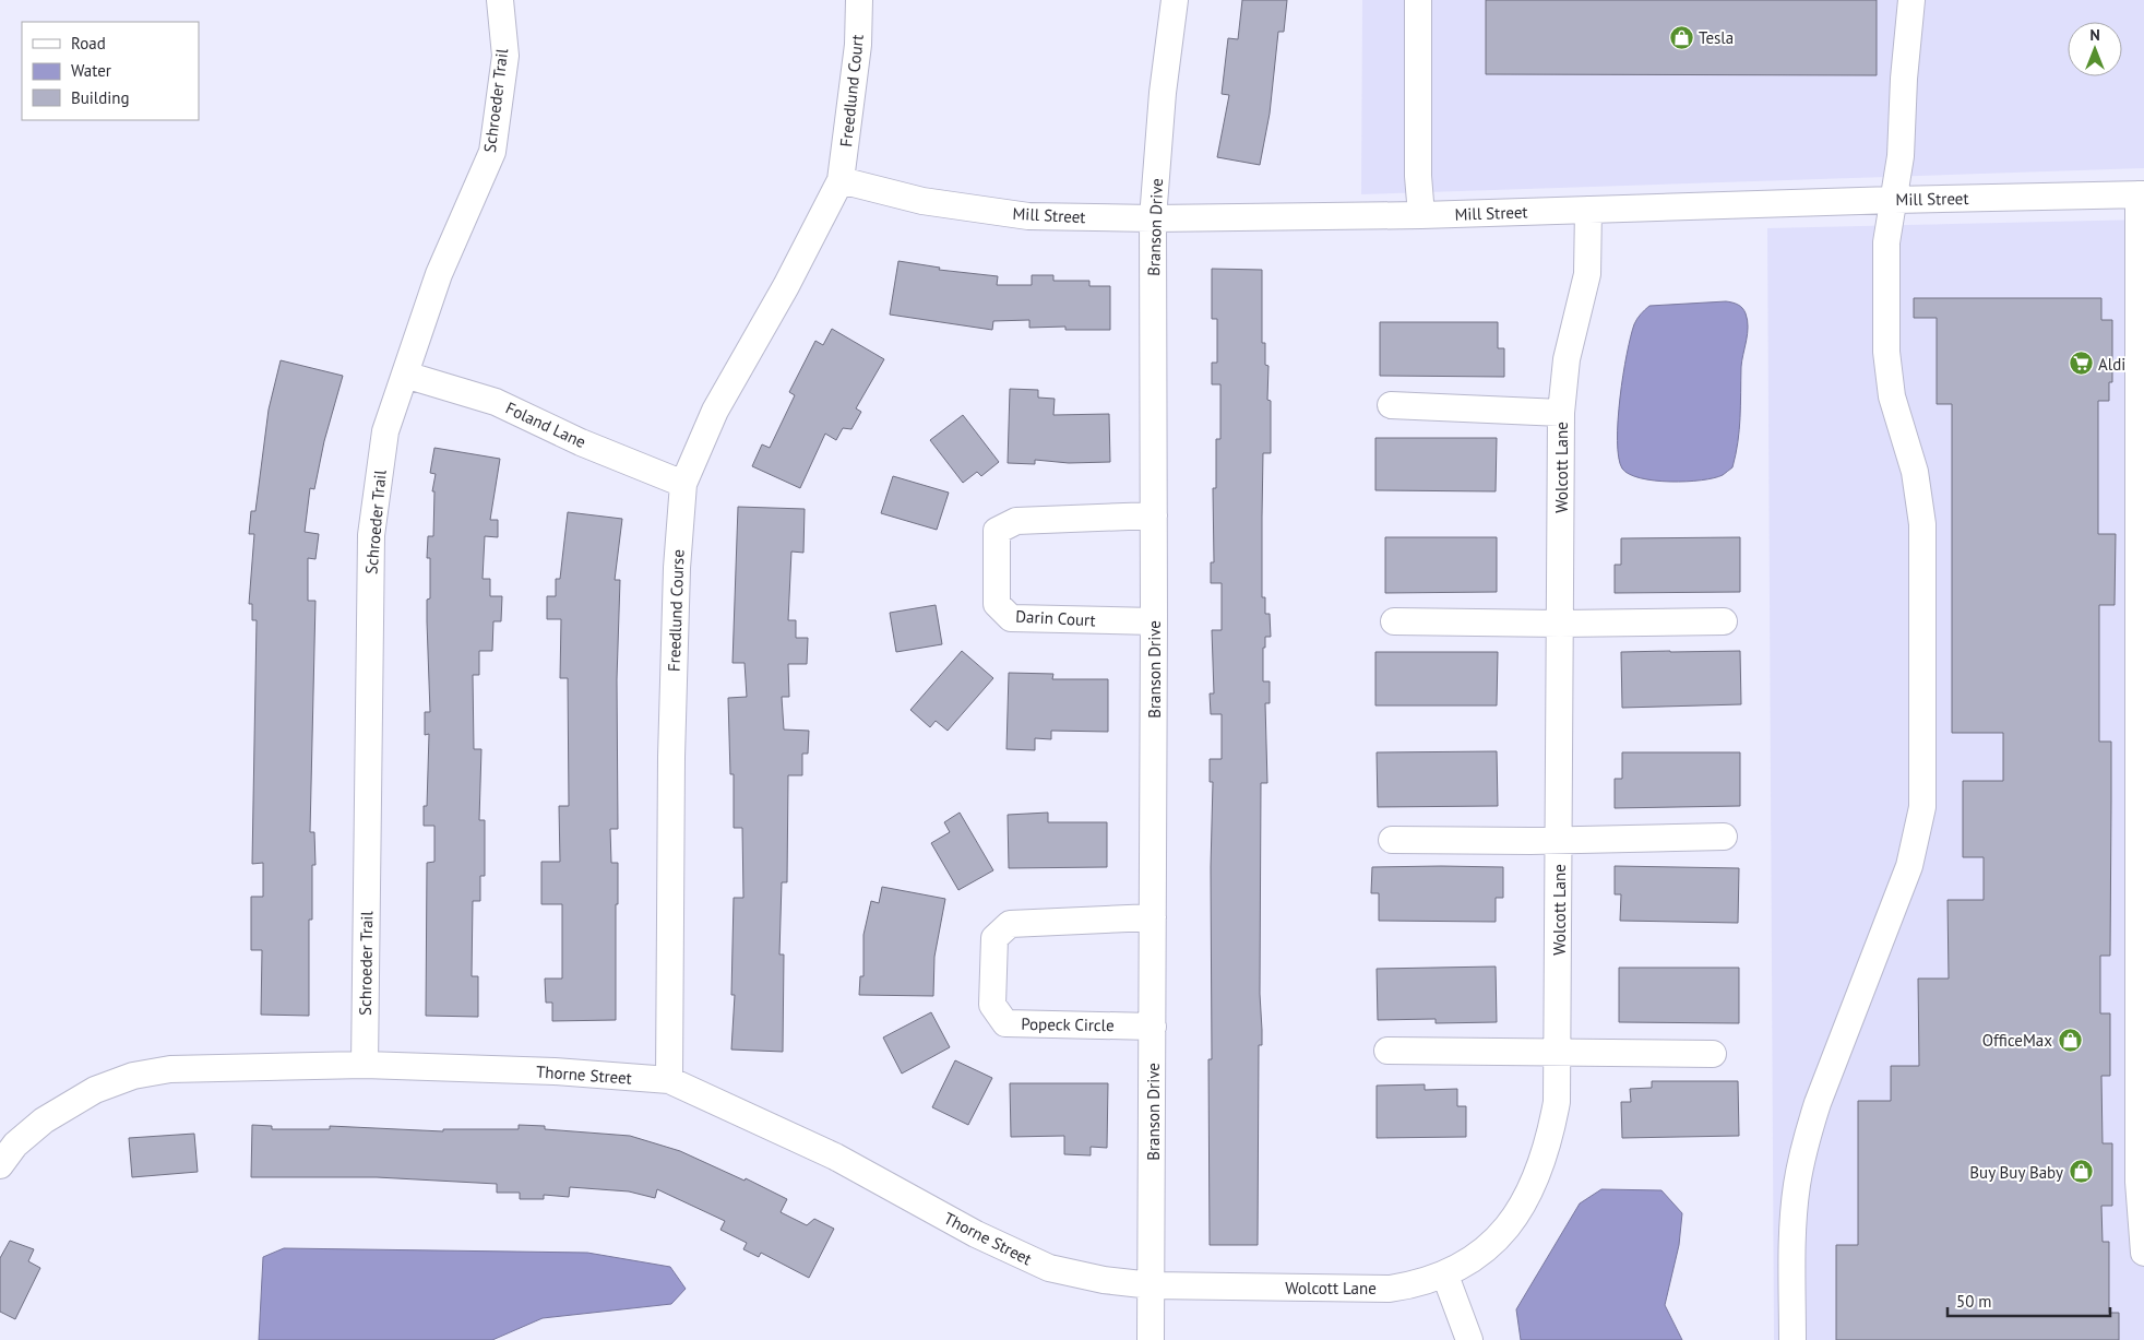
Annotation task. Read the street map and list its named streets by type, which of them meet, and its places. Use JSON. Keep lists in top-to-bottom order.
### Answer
{
  "streets": {
    "street": [
      "Freedlund Court",
      "Schroeder Trail",
      "Mill Street",
      "Branson Drive",
      "Foland Lane",
      "Wolcott Lane",
      "Freedlund Course",
      "Darin Court",
      "Popeck Circle",
      "Thorne Street"
    ]
  },
  "crossings": [
    ["Freedlund Court", "Mill Street"],
    ["Freedlund Court", "Freedlund Course"],
    ["Schroeder Trail", "Foland Lane"],
    ["Schroeder Trail", "Thorne Street"],
    ["Mill Street", "Branson Drive"],
    ["Mill Street", "Wolcott Lane"],
    ["Mill Street", "Freedlund Course"],
    ["Branson Drive", "Wolcott Lane"],
    ["Branson Drive", "Darin Court"],
    ["Branson Drive", "Popeck Circle"],
    ["Branson Drive", "Thorne Street"],
    ["Foland Lane", "Freedlund Course"],
    ["Wolcott Lane", "Thorne Street"],
    ["Freedlund Course", "Thorne Street"]
  ],
  "places": {
    "shop": ["Tesla", "OfficeMax", "Buy Buy Baby"],
    "supermarket": ["Aldi"]
  },
  "legend": ["Road", "Water", "Building"],
  "scale_bar": "50 m",
  "north": "top"
}
